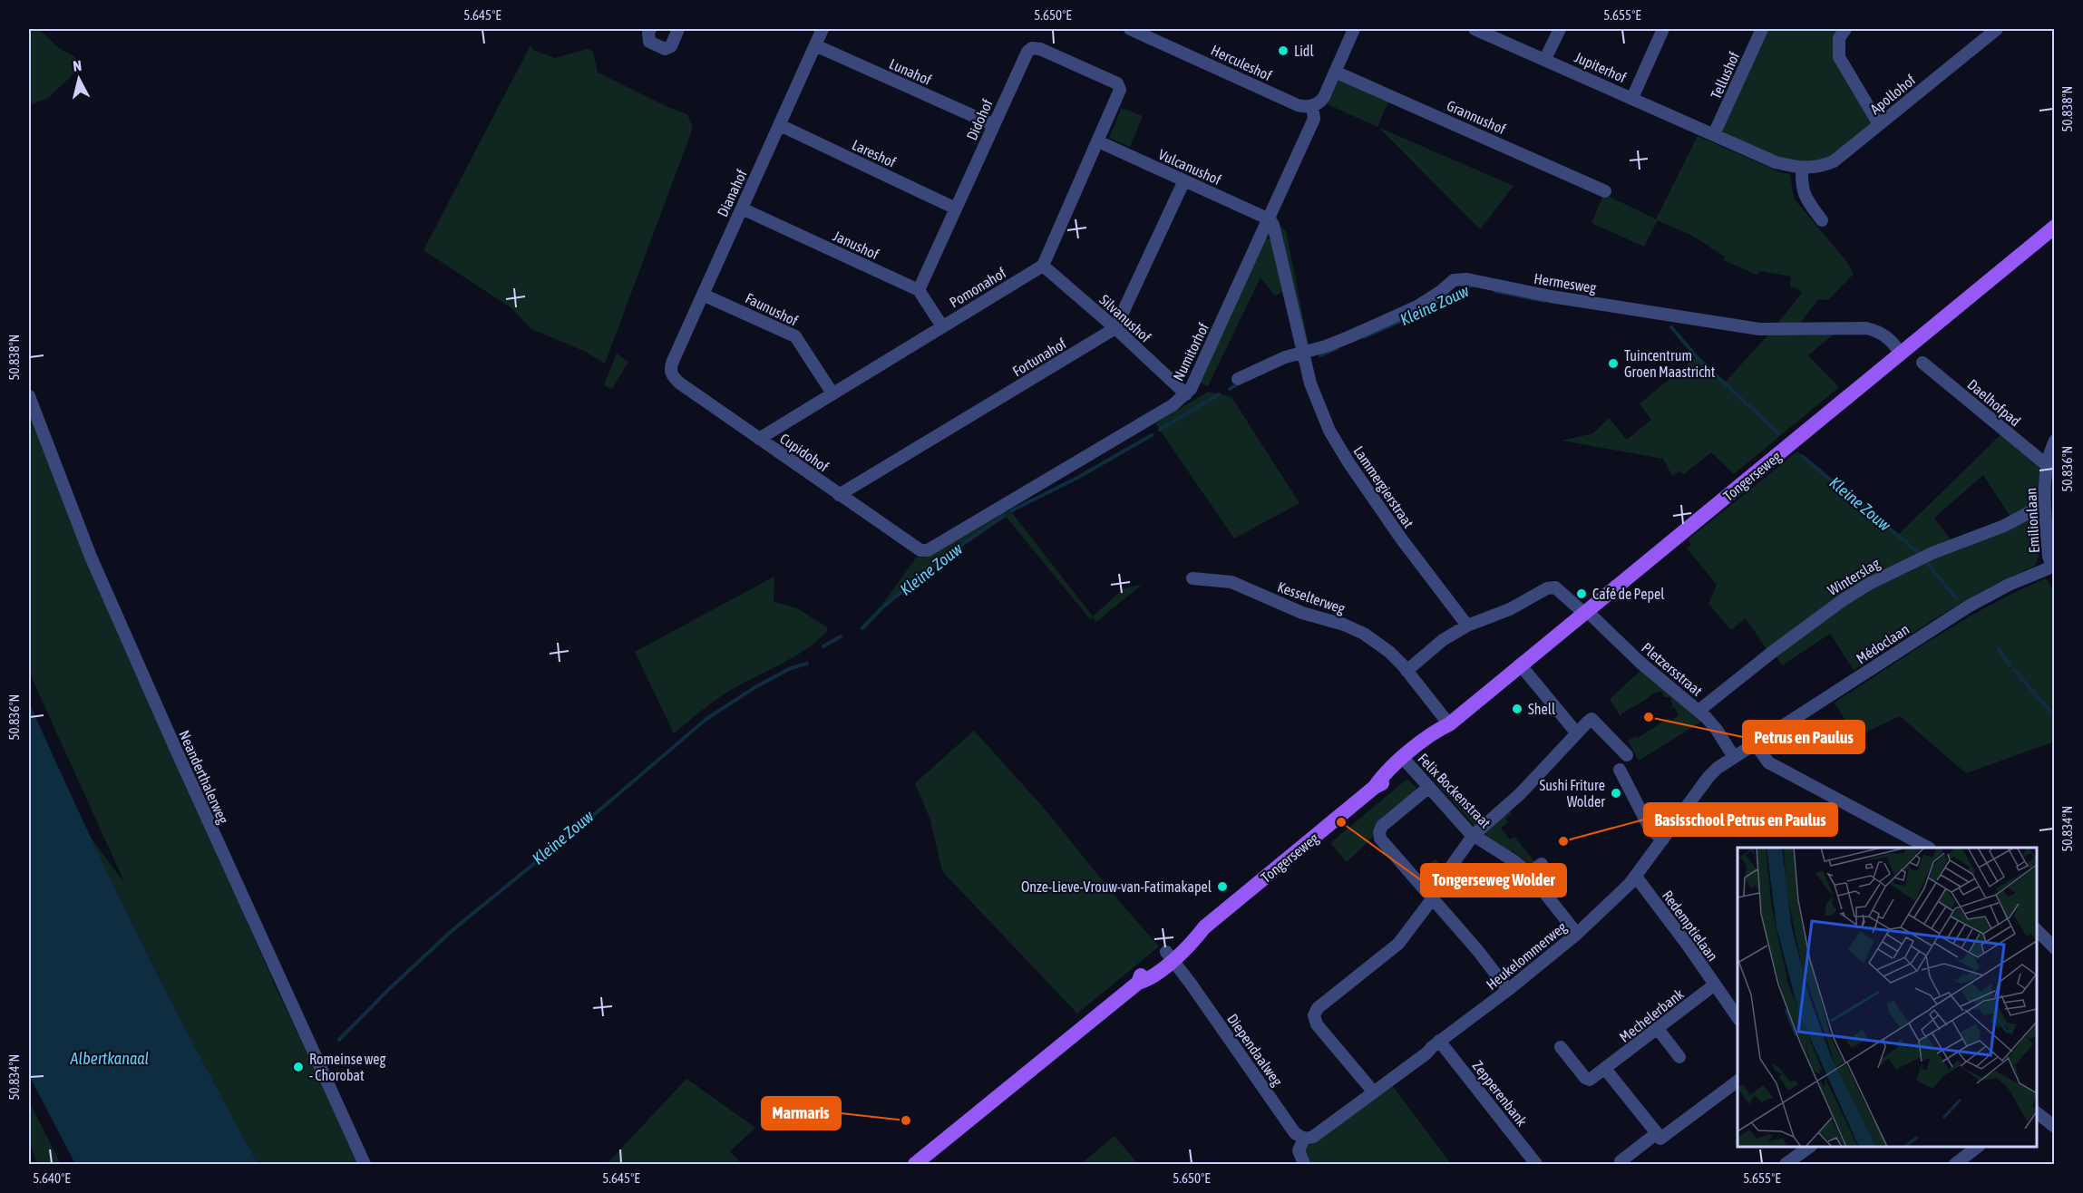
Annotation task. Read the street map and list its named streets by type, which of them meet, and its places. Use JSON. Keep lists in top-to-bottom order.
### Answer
{
  "streets": {
    "main road": ["Tongerseweg"],
    "street": [
      "Herculeshof",
      "Jupiterhof",
      "Lunahof",
      "Tellushof",
      "Apollohof",
      "Grannushof",
      "Didohof",
      "Lareshof",
      "Vulcanushof",
      "Dianahof",
      "Janushof",
      "Hermesweg",
      "Pomonahof",
      "Faunushof",
      "Silvanushof",
      "Numitorhof",
      "Fortunahof",
      "Daelhofpad",
      "Cupidohof",
      "Lammergierstraat",
      "Emilionlaan",
      "Winterslag",
      "Kesselterweg",
      "Médoclaan",
      "Pletzersstraat",
      "Neanderthalerweg",
      "Felix Bockenstraat",
      "Redemptielaan",
      "Heukelommerweg",
      "Mechelerbank",
      "Diependaalweg",
      "Zepperenbank"
    ]
  },
  "crossings": [
    ["Herculeshof", "Numitorhof"],
    ["Jupiterhof", "Tellushof"],
    ["Jupiterhof", "Apollohof"],
    ["Lunahof", "Didohof"],
    ["Lunahof", "Dianahof"],
    ["Tellushof", "Apollohof"],
    ["Didohof", "Lareshof"],
    ["Didohof", "Vulcanushof"],
    ["Didohof", "Janushof"],
    ["Lareshof", "Dianahof"],
    ["Vulcanushof", "Numitorhof"],
    ["Vulcanushof", "Lammergierstraat"],
    ["Dianahof", "Janushof"],
    ["Dianahof", "Faunushof"],
    ["Dianahof", "Cupidohof"],
    ["Hermesweg", "Tongerseweg"],
    ["Hermesweg", "Lammergierstraat"],
    ["Pomonahof", "Faunushof"],
    ["Pomonahof", "Silvanushof"],
    ["Pomonahof", "Cupidohof"],
    ["Silvanushof", "Numitorhof"],
    ["Silvanushof", "Fortunahof"],
    ["Numitorhof", "Cupidohof"],
    ["Numitorhof", "Lammergierstraat"],
    ["Fortunahof", "Cupidohof"],
    ["Daelhofpad", "Emilionlaan"],
    ["Tongerseweg", "Kesselterweg"],
    ["Tongerseweg", "Pletzersstraat"],
    ["Tongerseweg", "Felix Bockenstraat"],
    ["Tongerseweg", "Diependaalweg"],
    ["Emilionlaan", "Winterslag"],
    ["Emilionlaan", "Médoclaan"],
    ["Winterslag", "Pletzersstraat"],
    ["Médoclaan", "Pletzersstraat"],
    ["Médoclaan", "Heukelommerweg"],
    ["Pletzersstraat", "Heukelommerweg"],
    ["Felix Bockenstraat", "Heukelommerweg"],
    ["Redemptielaan", "Heukelommerweg"],
    ["Redemptielaan", "Mechelerbank"],
    ["Heukelommerweg", "Diependaalweg"],
    ["Heukelommerweg", "Zepperenbank"]
  ],
  "water": ["Kleine Zouw", "Albertkanaal"],
  "places": [
    "Lidl",
    "Tuincentrum Groen Maastricht",
    "Café de Pepel",
    "Shell",
    "Petrus en Paulus",
    "Sushi Friture Wolder",
    "Tongerseweg Wolder",
    "Basisschool Petrus en Paulus",
    "Onze-Lieve-Vrouw-van-Fatimakapel",
    "Romeinse weg - Chorobat",
    "Marmaris"
  ],
  "north": "top",
  "coordinates": [
    "5.645°E",
    "5.650°E",
    "5.655°E",
    "50.838°N",
    "50.836°N",
    "50.834°N",
    "5.640°E"
  ]
}
